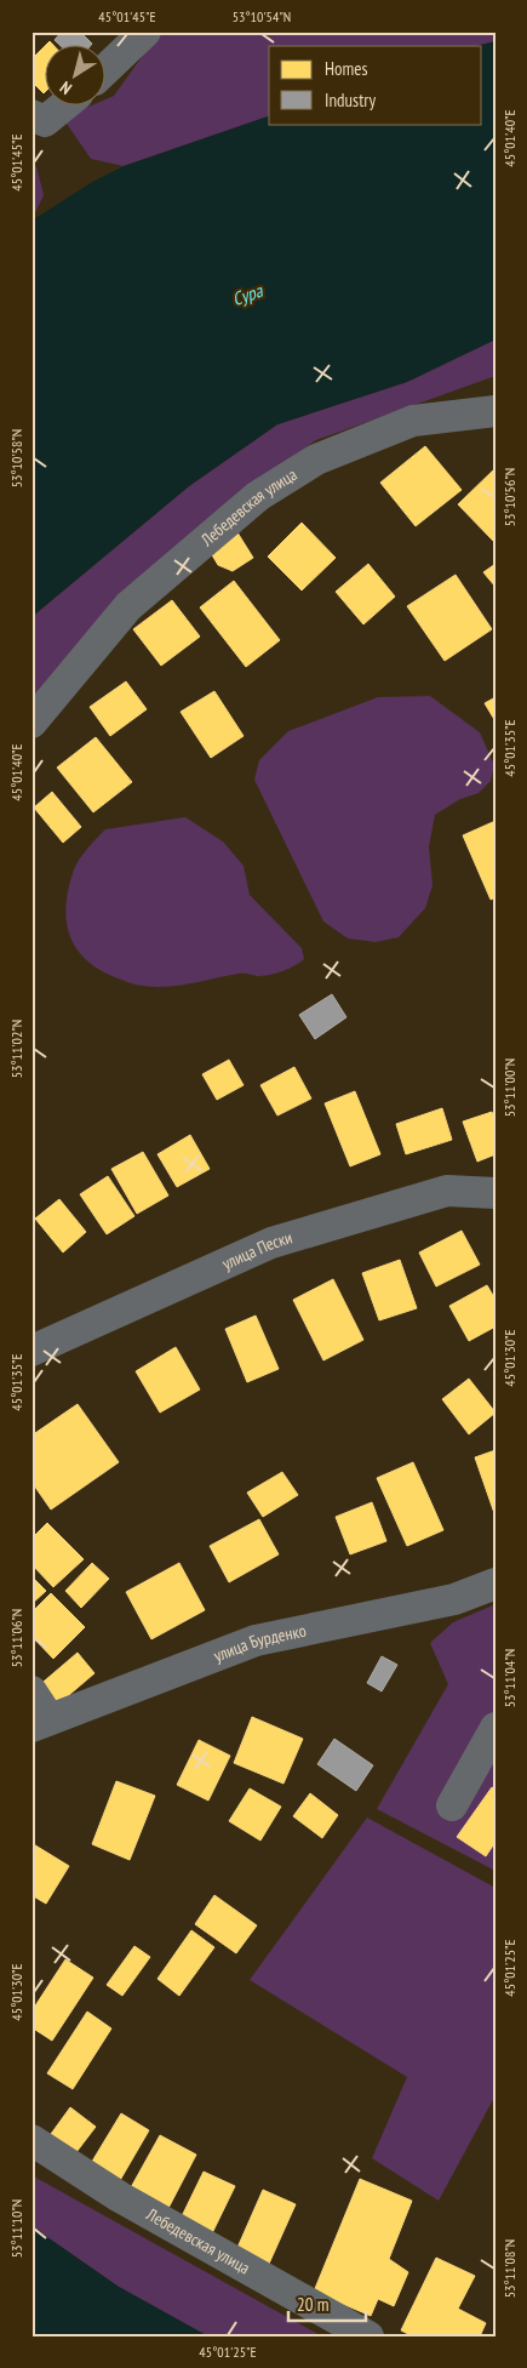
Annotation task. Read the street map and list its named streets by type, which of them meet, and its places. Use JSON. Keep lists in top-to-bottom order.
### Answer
{
  "streets": {
    "street": ["Лебедевская улица", "улица Пески", "улица Бурденко"]
  },
  "water": ["Сура"],
  "legend": ["Homes", "Industry"],
  "scale_bar": "20 m",
  "north": "bottom left",
  "coordinates": [
    "45°01'45\"E",
    "53°10'54\"N",
    "45°01'40\"E",
    "53°10'58\"N",
    "53°10'56\"N",
    "45°01'35\"E",
    "53°11'02\"N",
    "53°11'00\"N",
    "45°01'30\"E",
    "53°11'06\"N",
    "53°11'04\"N",
    "45°01'25\"E",
    "53°11'10\"N",
    "53°11'08\"N"
  ]
}
